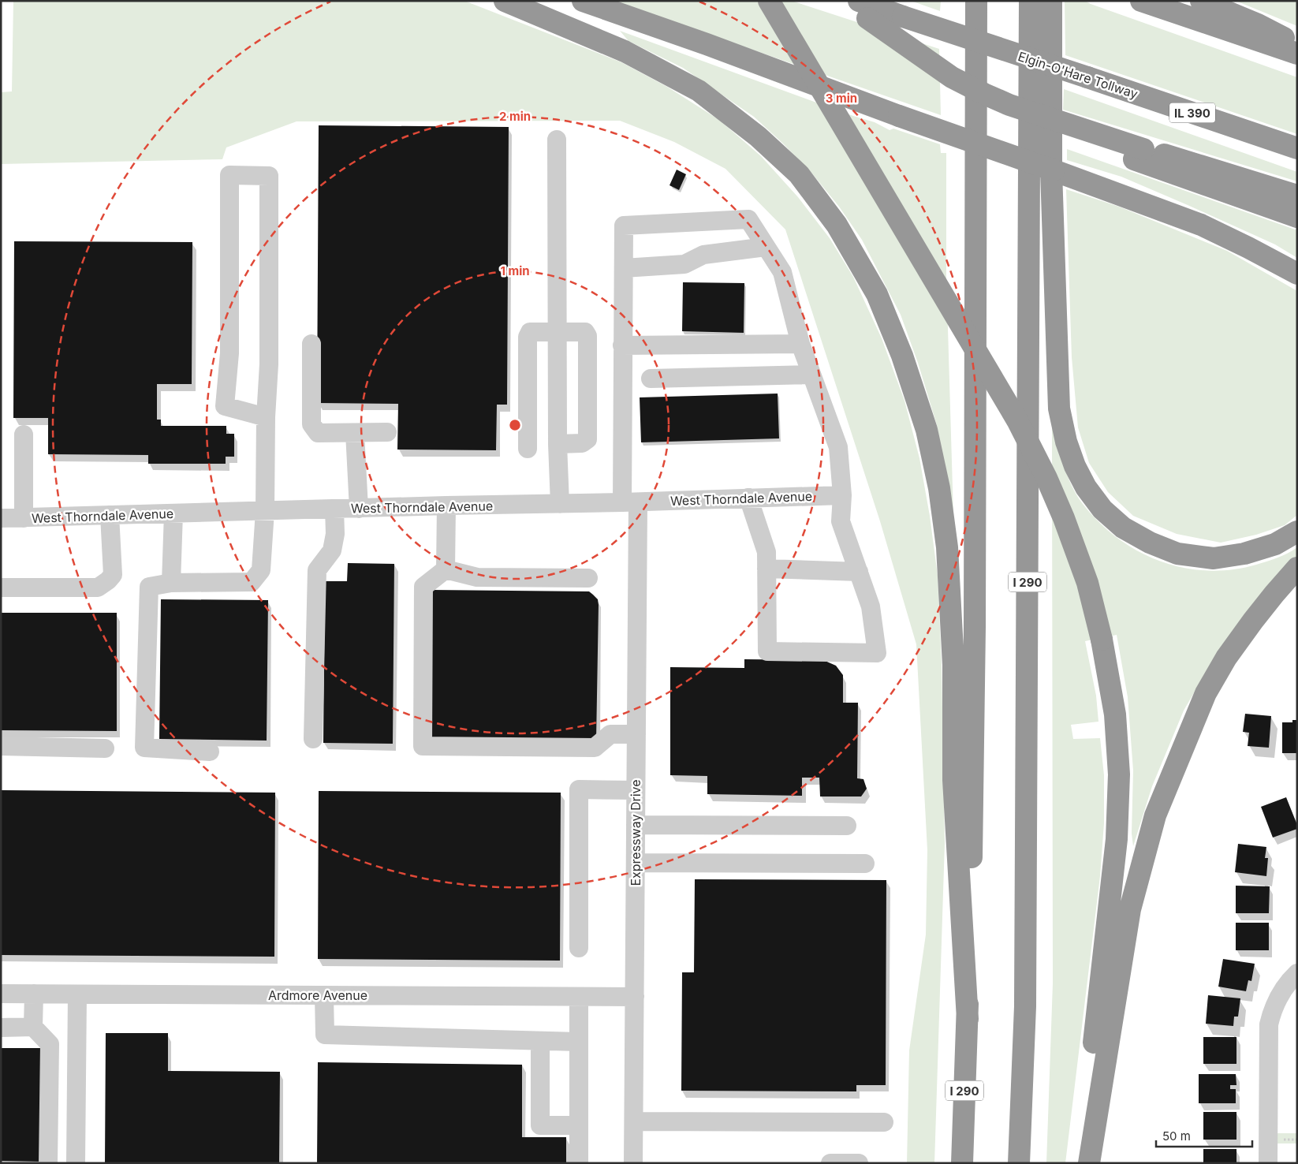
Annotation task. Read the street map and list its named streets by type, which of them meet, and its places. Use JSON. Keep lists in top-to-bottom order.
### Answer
{
  "streets": {
    "highway": ["Elgin-O'Hare Tollway", "IL 390", "I 290"],
    "street": ["West Thorndale Avenue", "Expressway Drive", "Ardmore Avenue"]
  },
  "crossings": [
    ["West Thorndale Avenue", "Expressway Drive"],
    ["Expressway Drive", "Ardmore Avenue"]
  ],
  "scale_bar": "50 m",
  "rings": ["3 min", "2 min", "1 min"]
}
